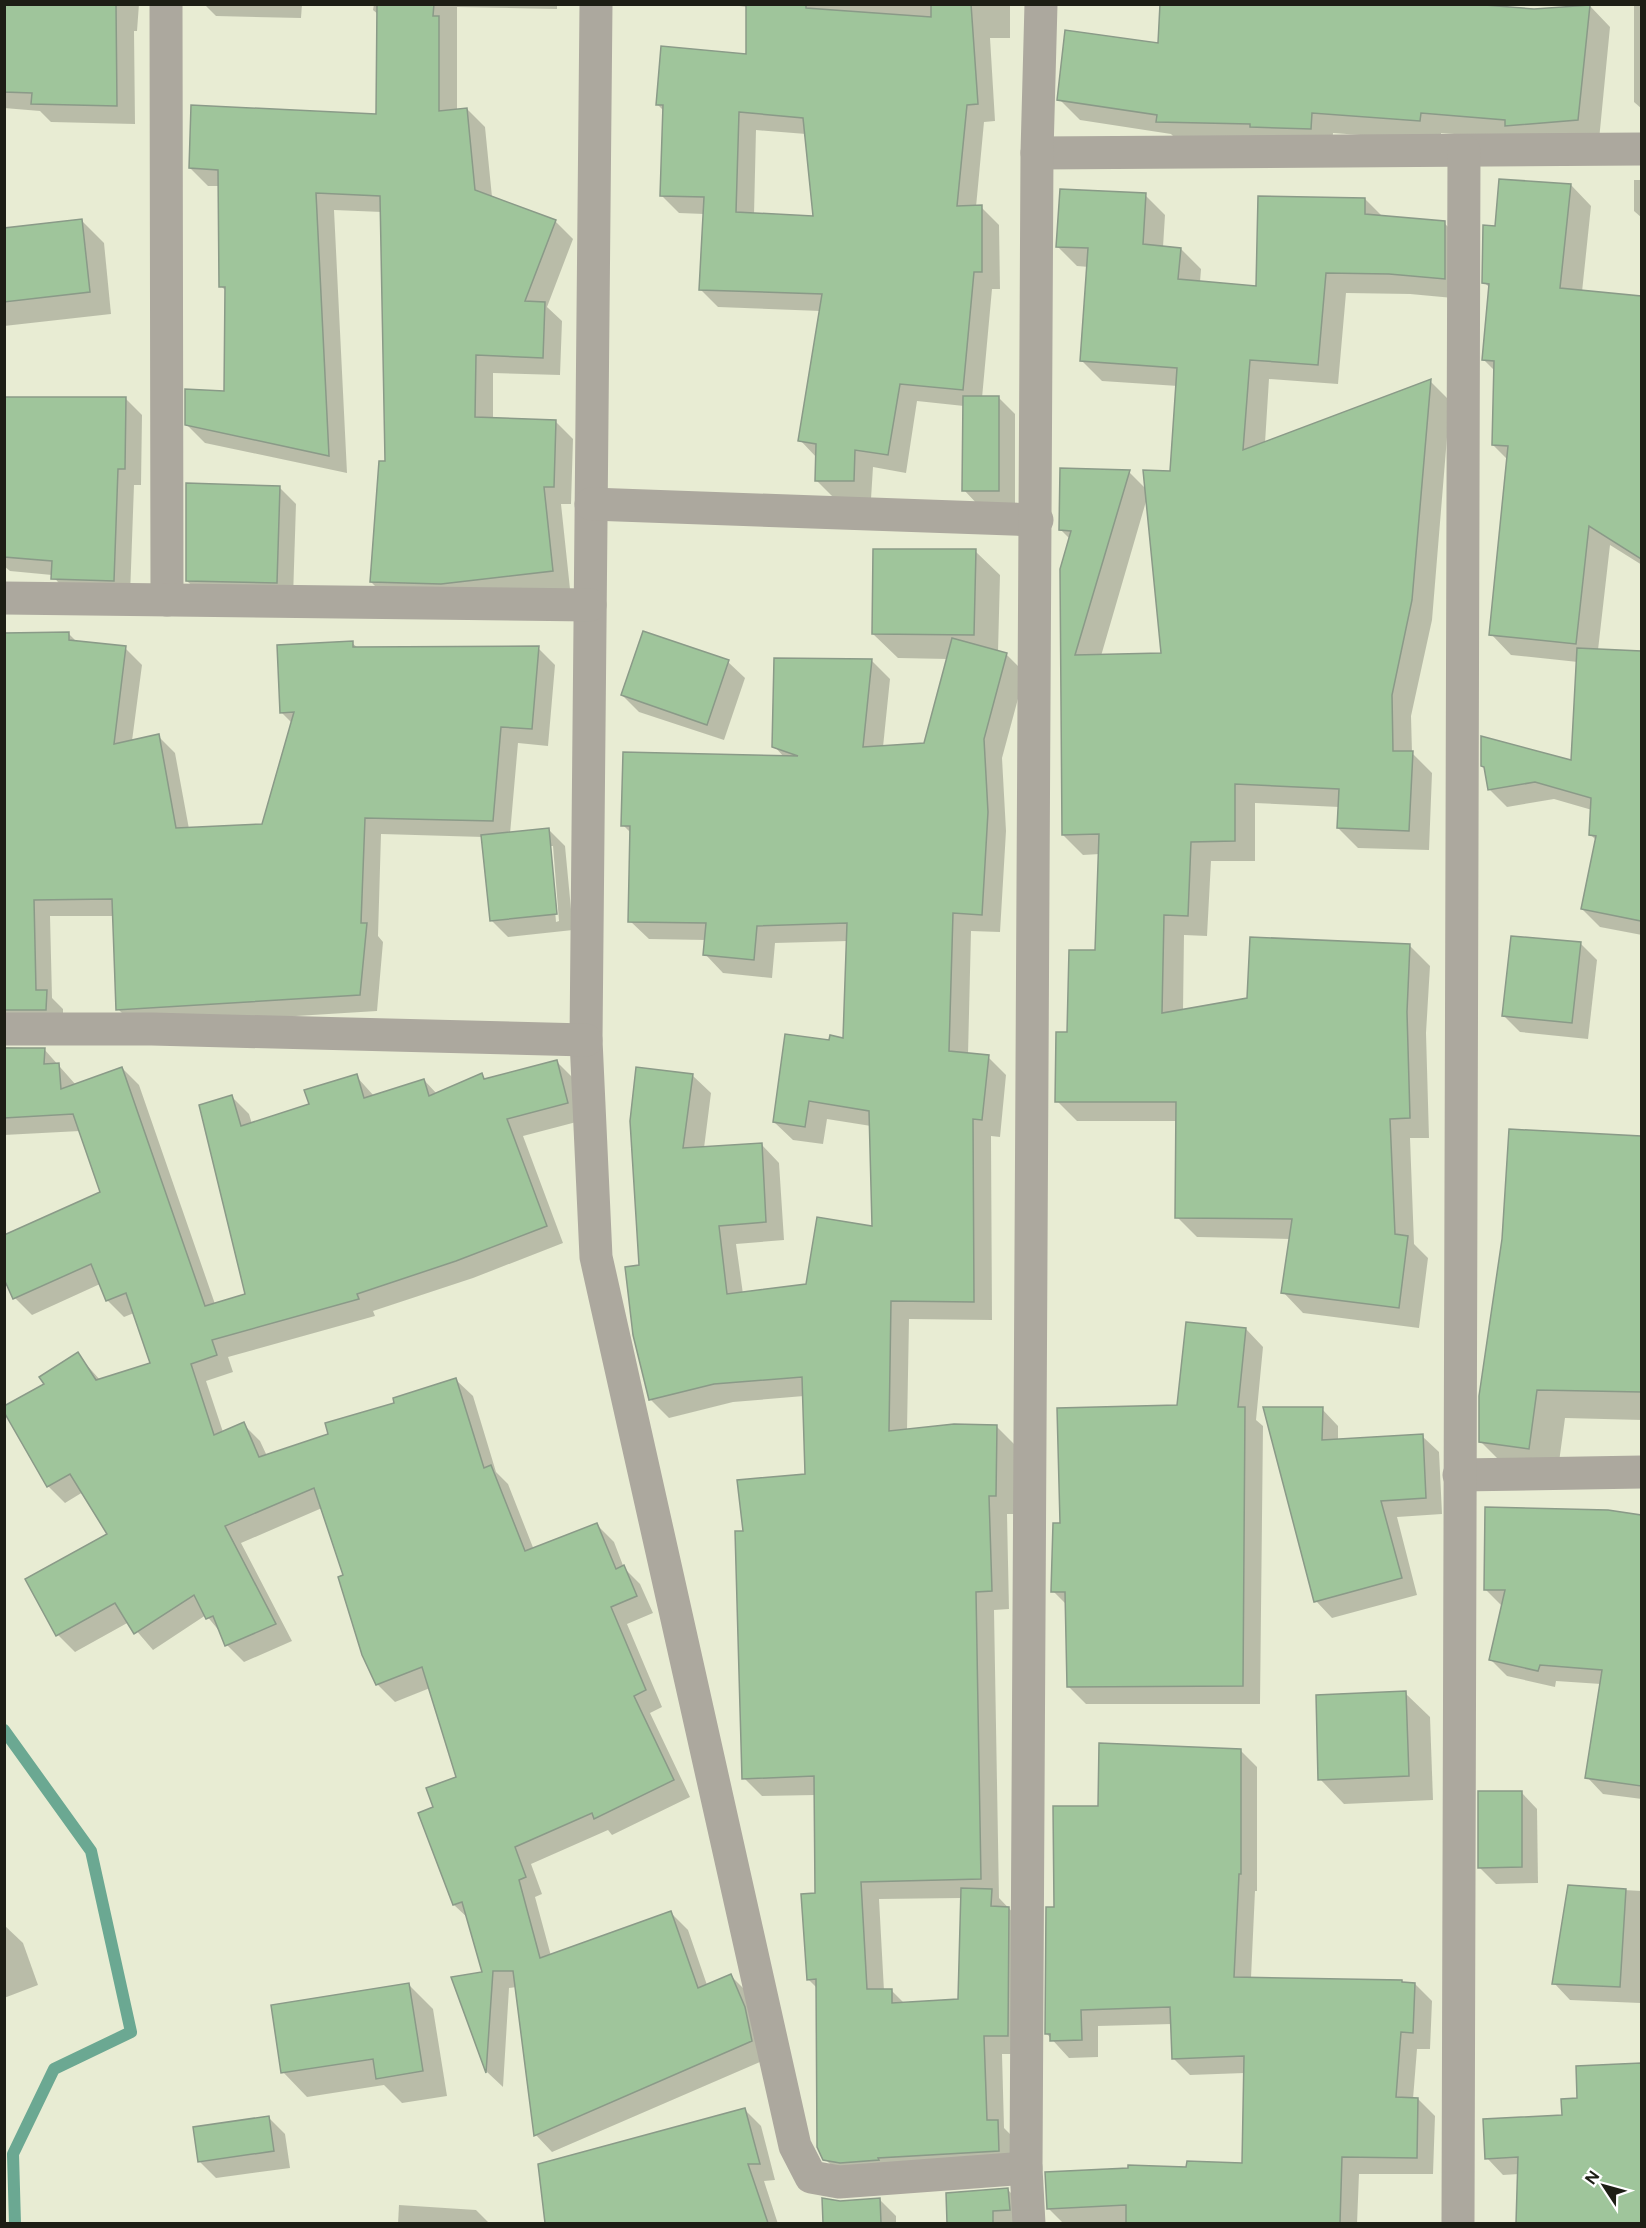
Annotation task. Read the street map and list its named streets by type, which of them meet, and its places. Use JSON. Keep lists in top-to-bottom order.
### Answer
{
  "north": "top left"
}
